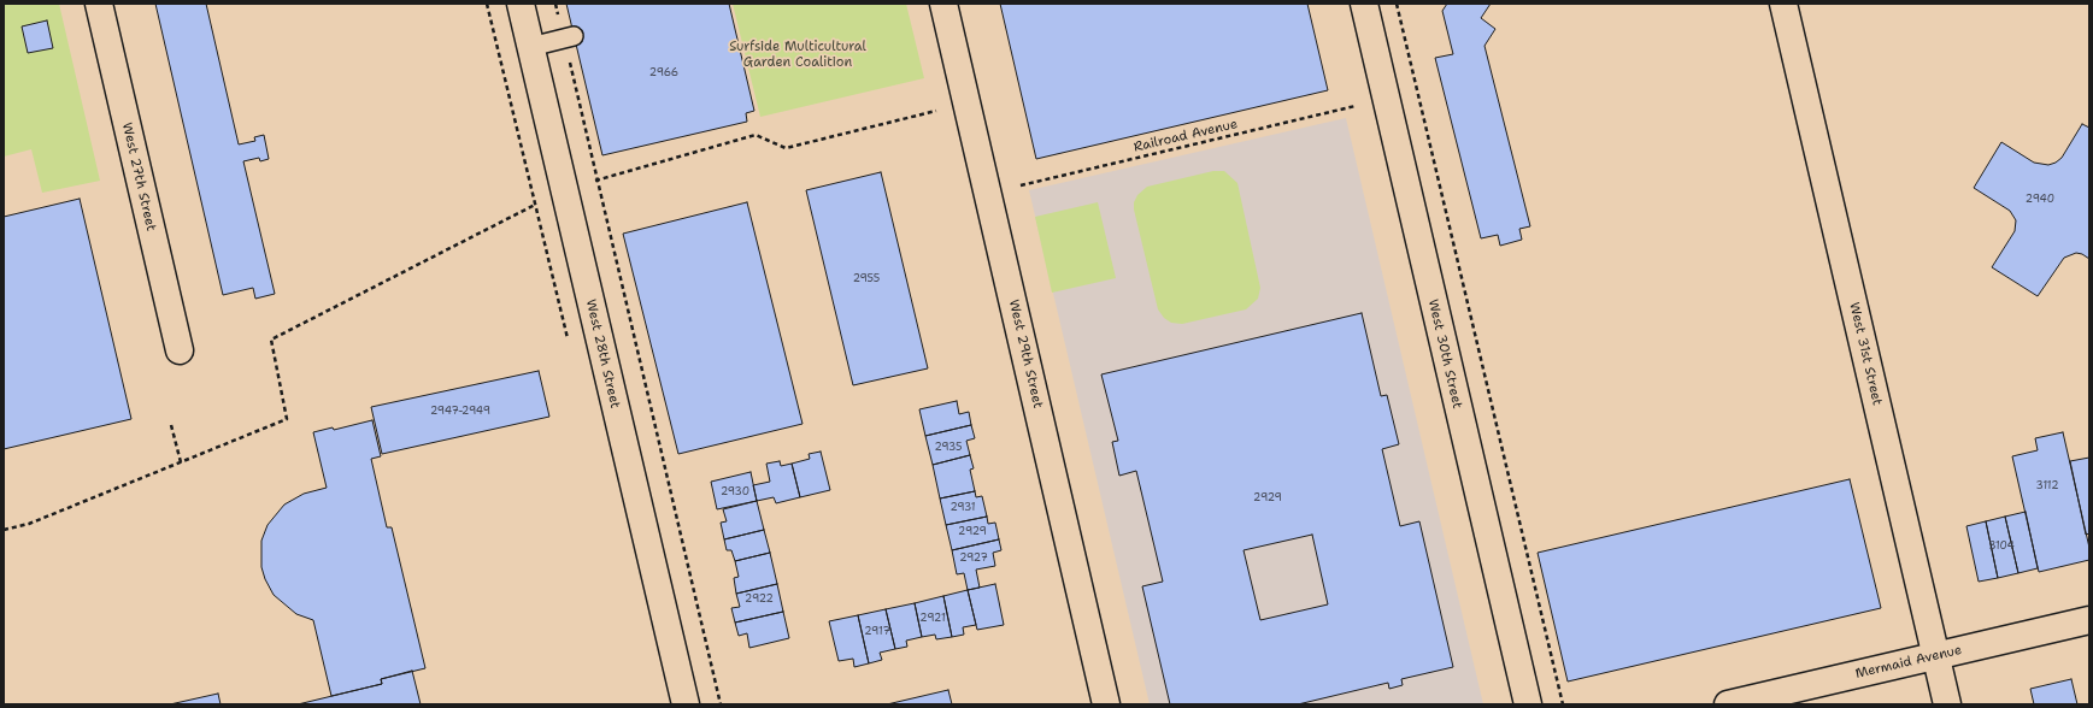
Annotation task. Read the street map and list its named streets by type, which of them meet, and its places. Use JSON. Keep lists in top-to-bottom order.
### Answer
{
  "streets": {
    "street": [
      "West 27th Street",
      "West 28th Street",
      "West 29th Street",
      "West 30th Street",
      "West 31st Street",
      "Mermaid Avenue"
    ],
    "path": ["Railroad Avenue"]
  },
  "crossings": [
    ["West 31st Street", "Mermaid Avenue"]
  ],
  "parks": ["Surfside Multicultural Garden Coalition"],
  "house_numbers": [
    "2966",
    "2940",
    "2955",
    "2947-2949",
    "2935",
    "3112",
    "2930",
    "2929",
    "2931",
    "2929",
    "3104",
    "2927",
    "2922",
    "2921",
    "2917"
  ]
}
